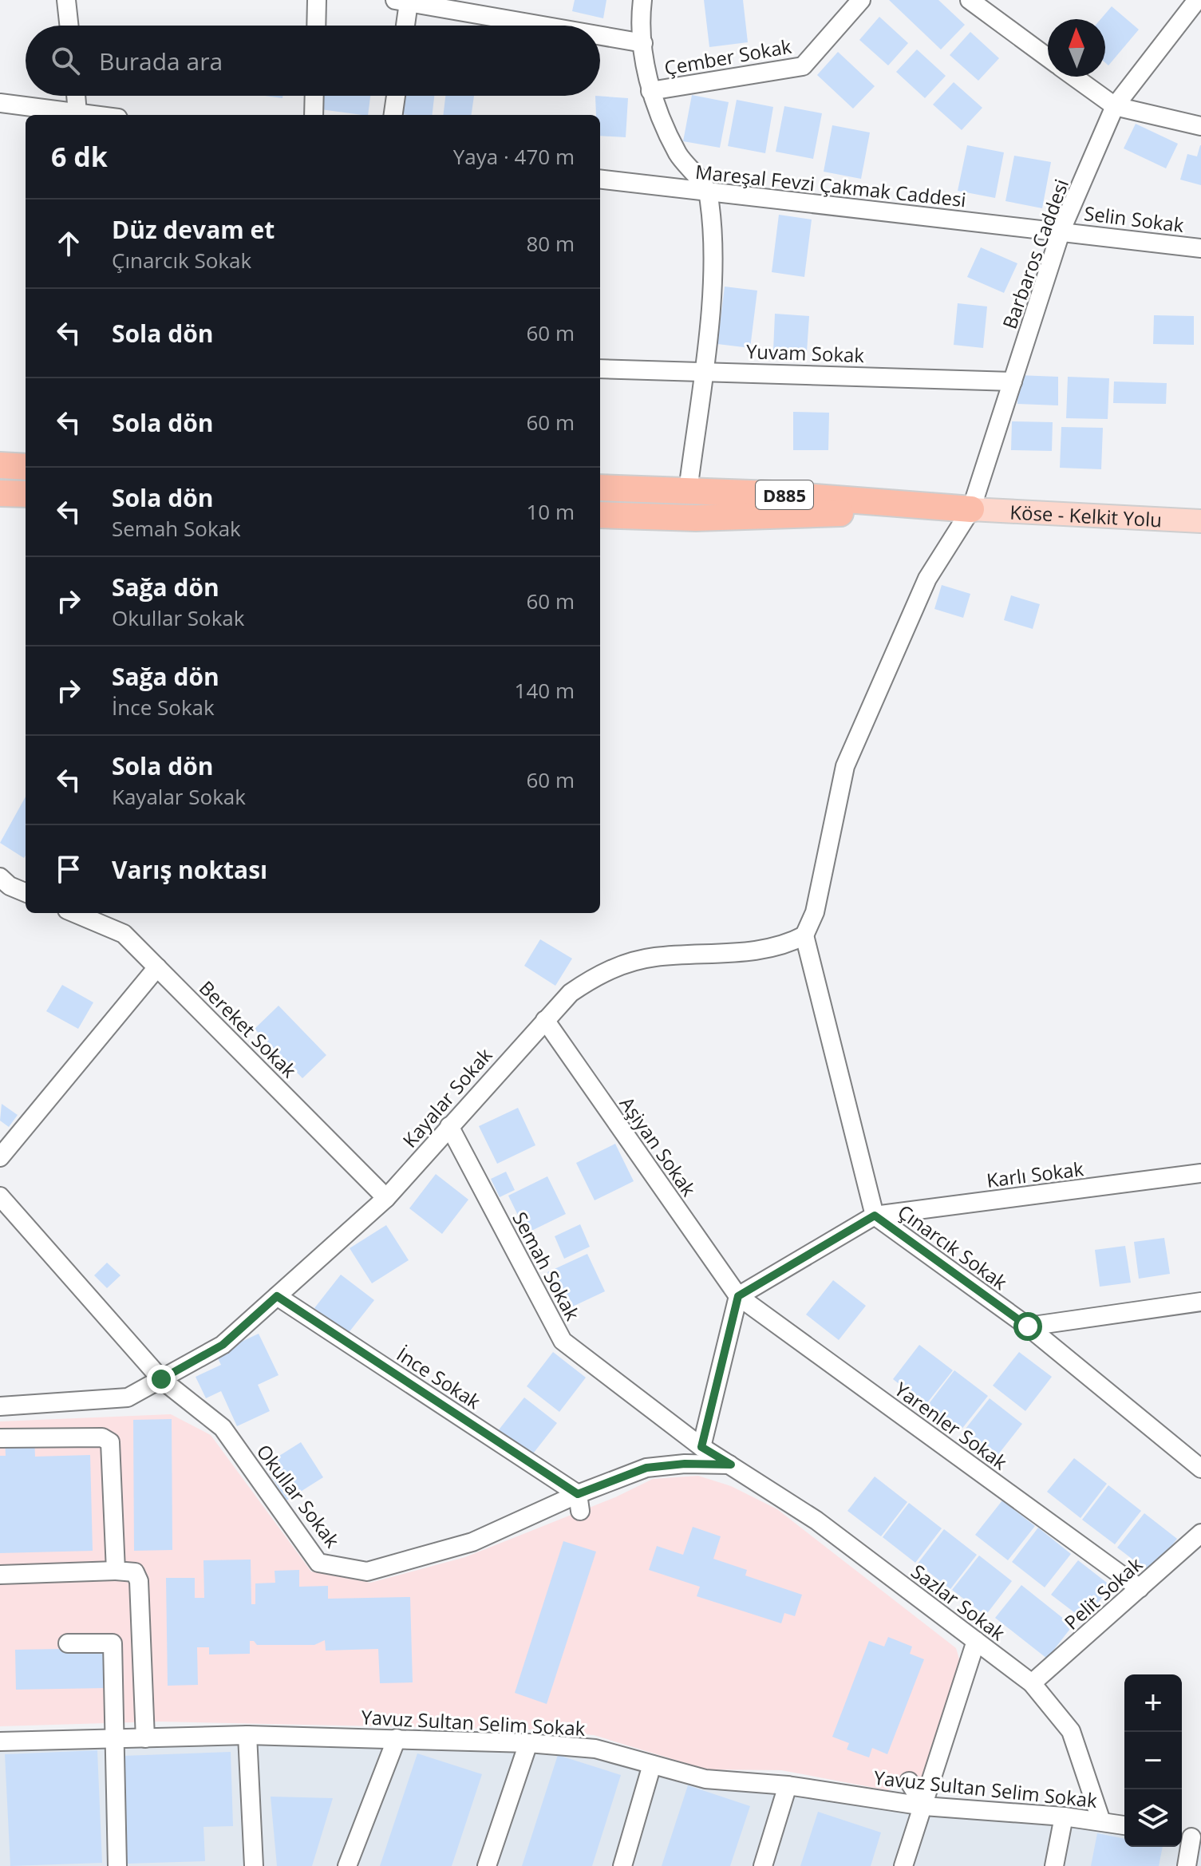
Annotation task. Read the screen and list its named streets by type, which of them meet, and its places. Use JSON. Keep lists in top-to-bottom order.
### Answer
{
  "streets": {
    "highway": ["D885"],
    "main road": ["Köse - Kelkit Yolu"],
    "street": [
      "Çember Sokak",
      "Mareşal Fevzi Çakmak Caddesi",
      "Selin Sokak",
      "Barbaros Caddesi",
      "Yuvam Sokak",
      "Bereket Sokak",
      "Kayalar Sokak",
      "Aşiyan Sokak",
      "Karlı Sokak",
      "Çınarcık Sokak",
      "Semah Sokak",
      "İnce Sokak",
      "Yarenler Sokak",
      "Okullar Sokak",
      "Pelit Sokak",
      "Sazlar Sokak",
      "Yavuz Sultan Selim Sokak"
    ]
  },
  "crossings": [
    ["Mareşal Fevzi Çakmak Caddesi", "Selin Sokak"],
    ["Mareşal Fevzi Çakmak Caddesi", "Barbaros Caddesi"],
    ["Selin Sokak", "Barbaros Caddesi"],
    ["Barbaros Caddesi", "Yuvam Sokak"],
    ["Barbaros Caddesi", "D885"],
    ["Barbaros Caddesi", "Köse - Kelkit Yolu"],
    ["Barbaros Caddesi", "Kayalar Sokak"],
    ["Barbaros Caddesi", "Çınarcık Sokak"],
    ["D885", "Köse - Kelkit Yolu"],
    ["Bereket Sokak", "Kayalar Sokak"],
    ["Kayalar Sokak", "Aşiyan Sokak"],
    ["Kayalar Sokak", "Çınarcık Sokak"],
    ["Kayalar Sokak", "Semah Sokak"],
    ["Kayalar Sokak", "İnce Sokak"],
    ["Kayalar Sokak", "Okullar Sokak"],
    ["Aşiyan Sokak", "Yarenler Sokak"],
    ["Karlı Sokak", "Çınarcık Sokak"],
    ["Semah Sokak", "Okullar Sokak"],
    ["Semah Sokak", "Sazlar Sokak"],
    ["İnce Sokak", "Okullar Sokak"],
    ["Yarenler Sokak", "Pelit Sokak"],
    ["Okullar Sokak", "Sazlar Sokak"],
    ["Pelit Sokak", "Sazlar Sokak"],
    ["Sazlar Sokak", "Yavuz Sultan Selim Sokak"]
  ],
  "north": "top",
  "page": {
    "search": "Burada ara",
    "heading": ["6 dk", "Yaya · 470 m"],
    "list": [
      ["Düz devam et", "Çınarcık Sokak", "80 m"],
      ["Sola dön", "60 m"],
      ["Sola dön", "60 m"],
      ["Sola dön", "Semah Sokak", "10 m"],
      ["Sağa dön", "Okullar Sokak", "60 m"],
      ["Sağa dön", "İnce Sokak", "140 m"],
      ["Sola dön", "Kayalar Sokak", "60 m"],
      "Varış noktası"
    ],
    "map_buttons": ["+", "−"]
  }
}
